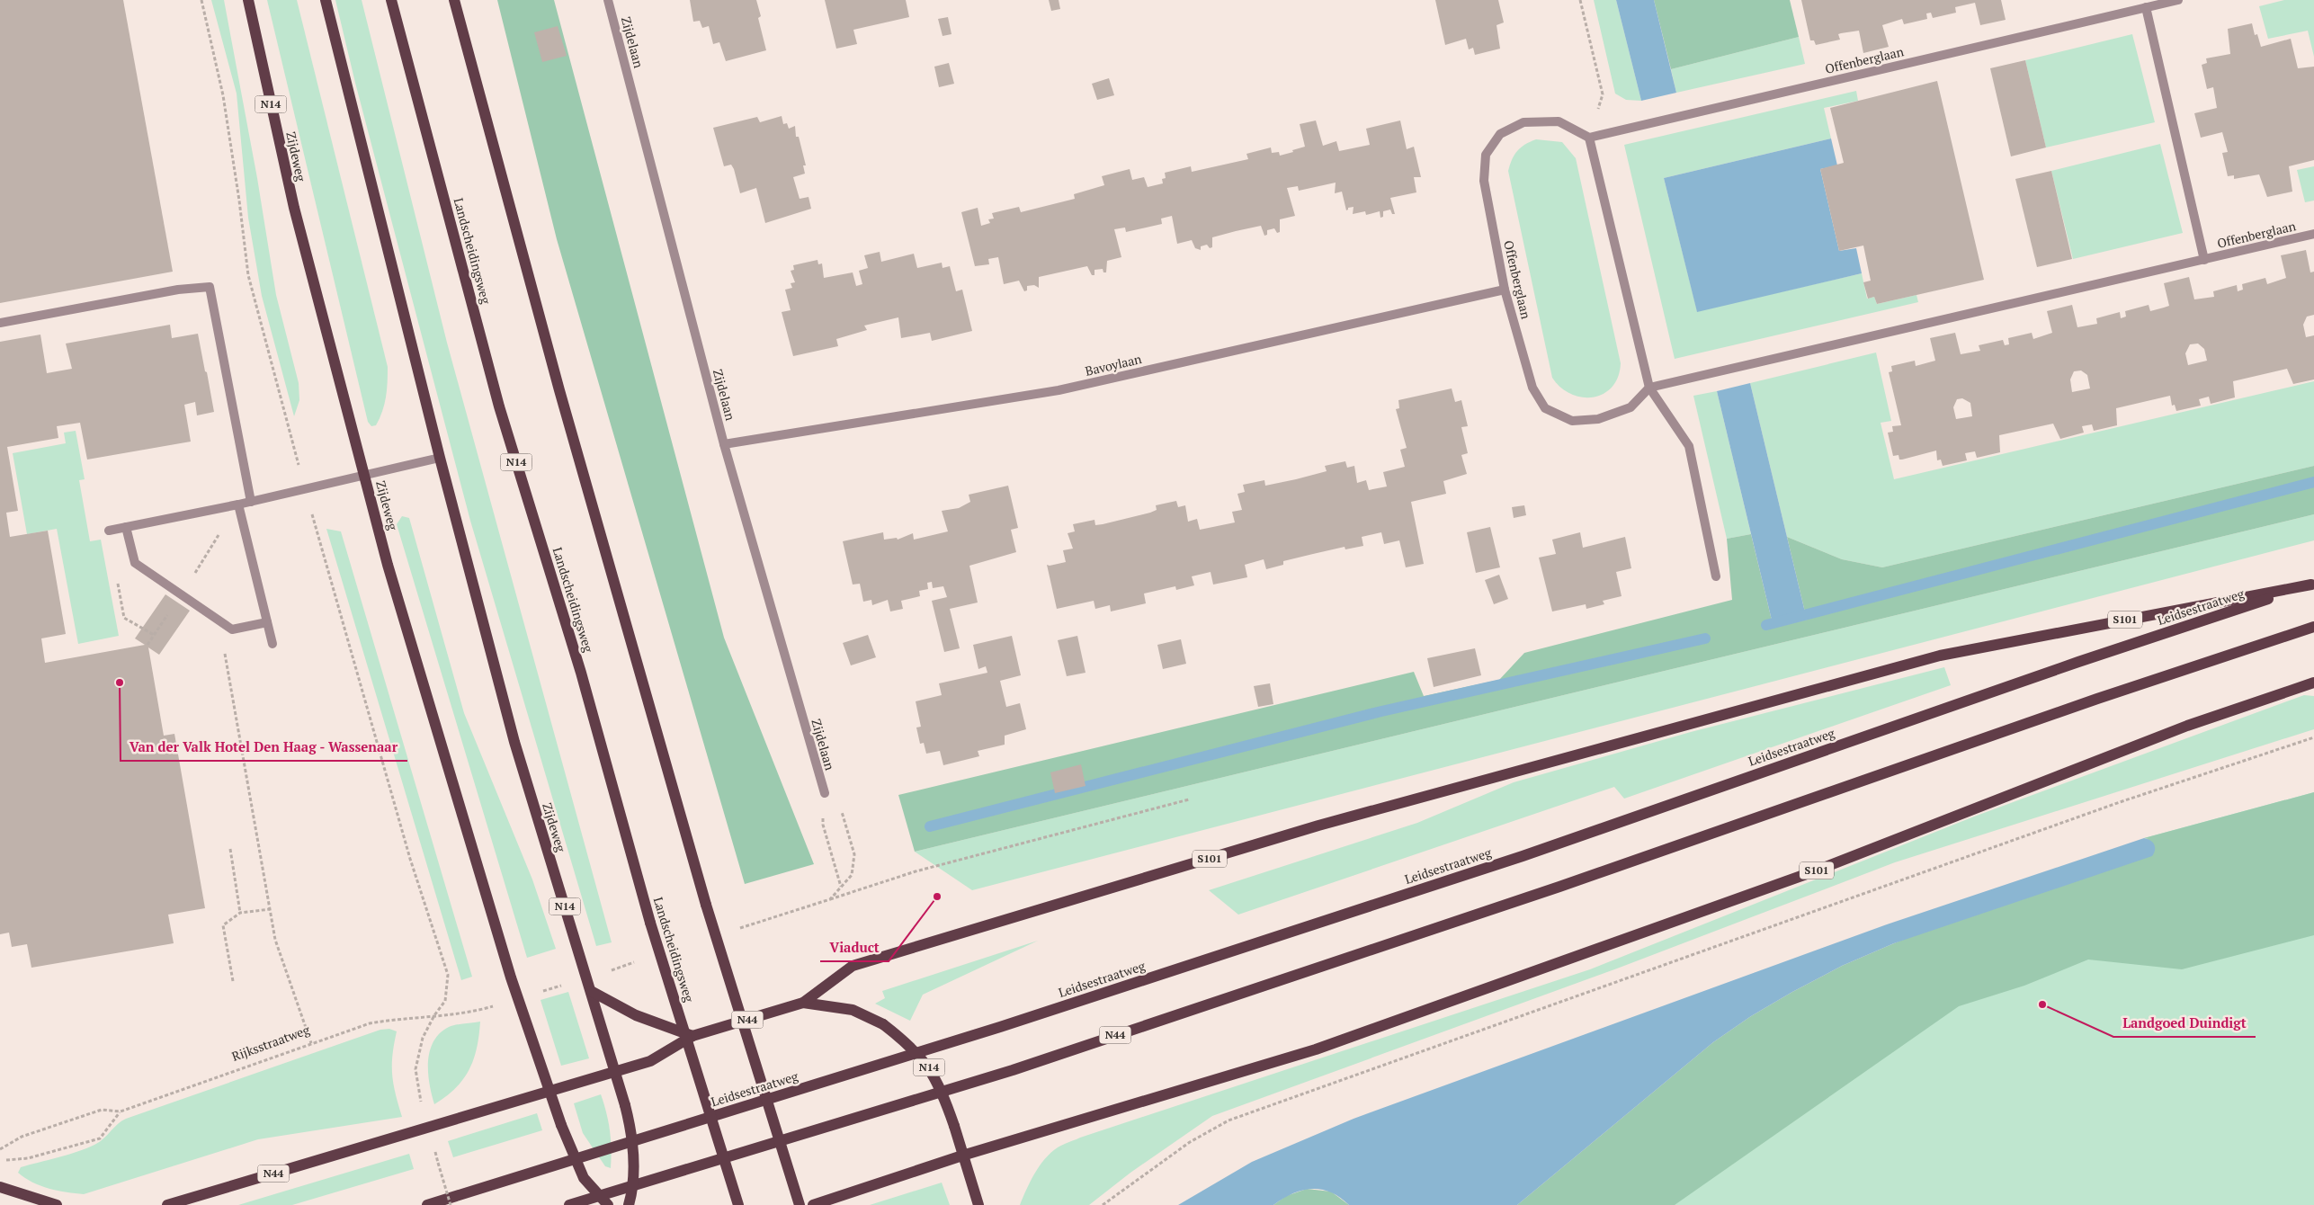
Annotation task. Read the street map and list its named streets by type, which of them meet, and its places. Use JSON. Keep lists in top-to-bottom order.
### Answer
{
  "streets": {
    "main road": [
      "N14",
      "Zijdeweg",
      "Landscheidingsweg",
      "Leidsestraatweg",
      "S101",
      "N44"
    ],
    "street": ["Zijdelaan", "Offenberglaan", "Bavoylaan"],
    "path": ["Rijksstraatweg"]
  },
  "crossings": [
    ["Zijdelaan", "Bavoylaan"],
    ["Offenberglaan", "Bavoylaan"],
    ["N14", "S101"],
    ["N14", "N44"],
    ["Zijdeweg", "N44"],
    ["Leidsestraatweg", "S101"],
    ["S101", "N44"],
    ["N44", "Rijksstraatweg"]
  ],
  "places": ["Van der Valk Hotel Den Haag - Wassenaar", "Viaduct", "Landgoed Duindigt"]
}
